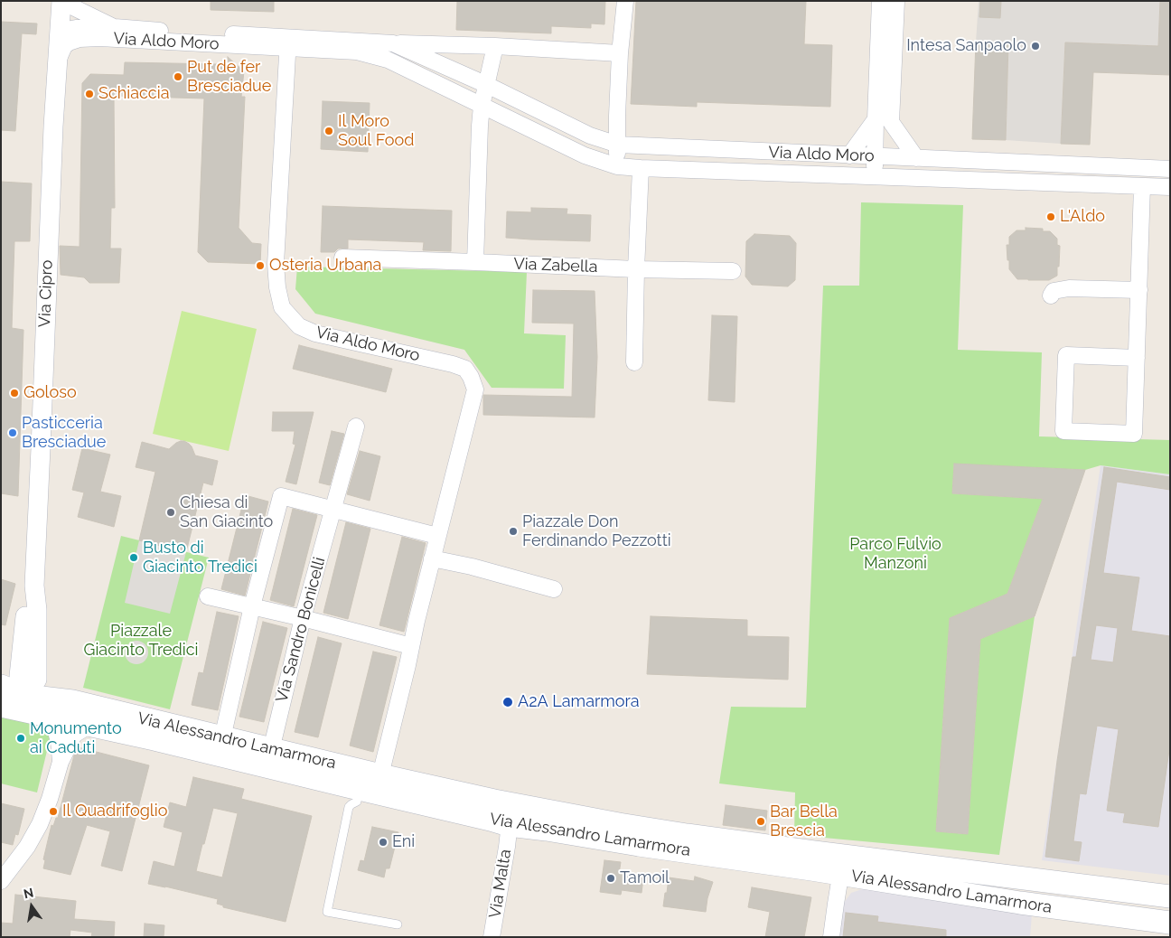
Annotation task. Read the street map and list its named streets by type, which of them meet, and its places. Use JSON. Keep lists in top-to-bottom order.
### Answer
{
  "streets": {
    "main road": ["Via Alessandro Lamarmora"],
    "street": [
      "Via Aldo Moro",
      "Via Zabella",
      "Via Cipro",
      "Via Sandro Bonicelli",
      "Via Malta"
    ]
  },
  "crossings": [
    ["Via Aldo Moro", "Via Cipro"],
    ["Via Aldo Moro", "Via Alessandro Lamarmora"],
    ["Via Cipro", "Via Alessandro Lamarmora"],
    ["Via Sandro Bonicelli", "Via Alessandro Lamarmora"],
    ["Via Alessandro Lamarmora", "Via Malta"]
  ],
  "parks": ["Parco Fulvio Manzoni", "Piazzale Giacinto Tredici"],
  "places": [
    "Intesa Sanpaolo",
    "Put de fer Bresciadue",
    "Schiaccia",
    "Il Moro Soul Food",
    "L'Aldo",
    "Osteria Urbana",
    "Goloso",
    "Pasticceria Bresciadue",
    "Chiesa di San Giacinto",
    "Piazzale Don Ferdinando Pezzotti",
    "Busto di Giacinto Tredici",
    "A2A Lamarmora",
    "Monumento ai Caduti",
    "Il Quadrifoglio",
    "Bar Bella Brescia",
    "Eni",
    "Tamoil"
  ],
  "north": "top"
}
